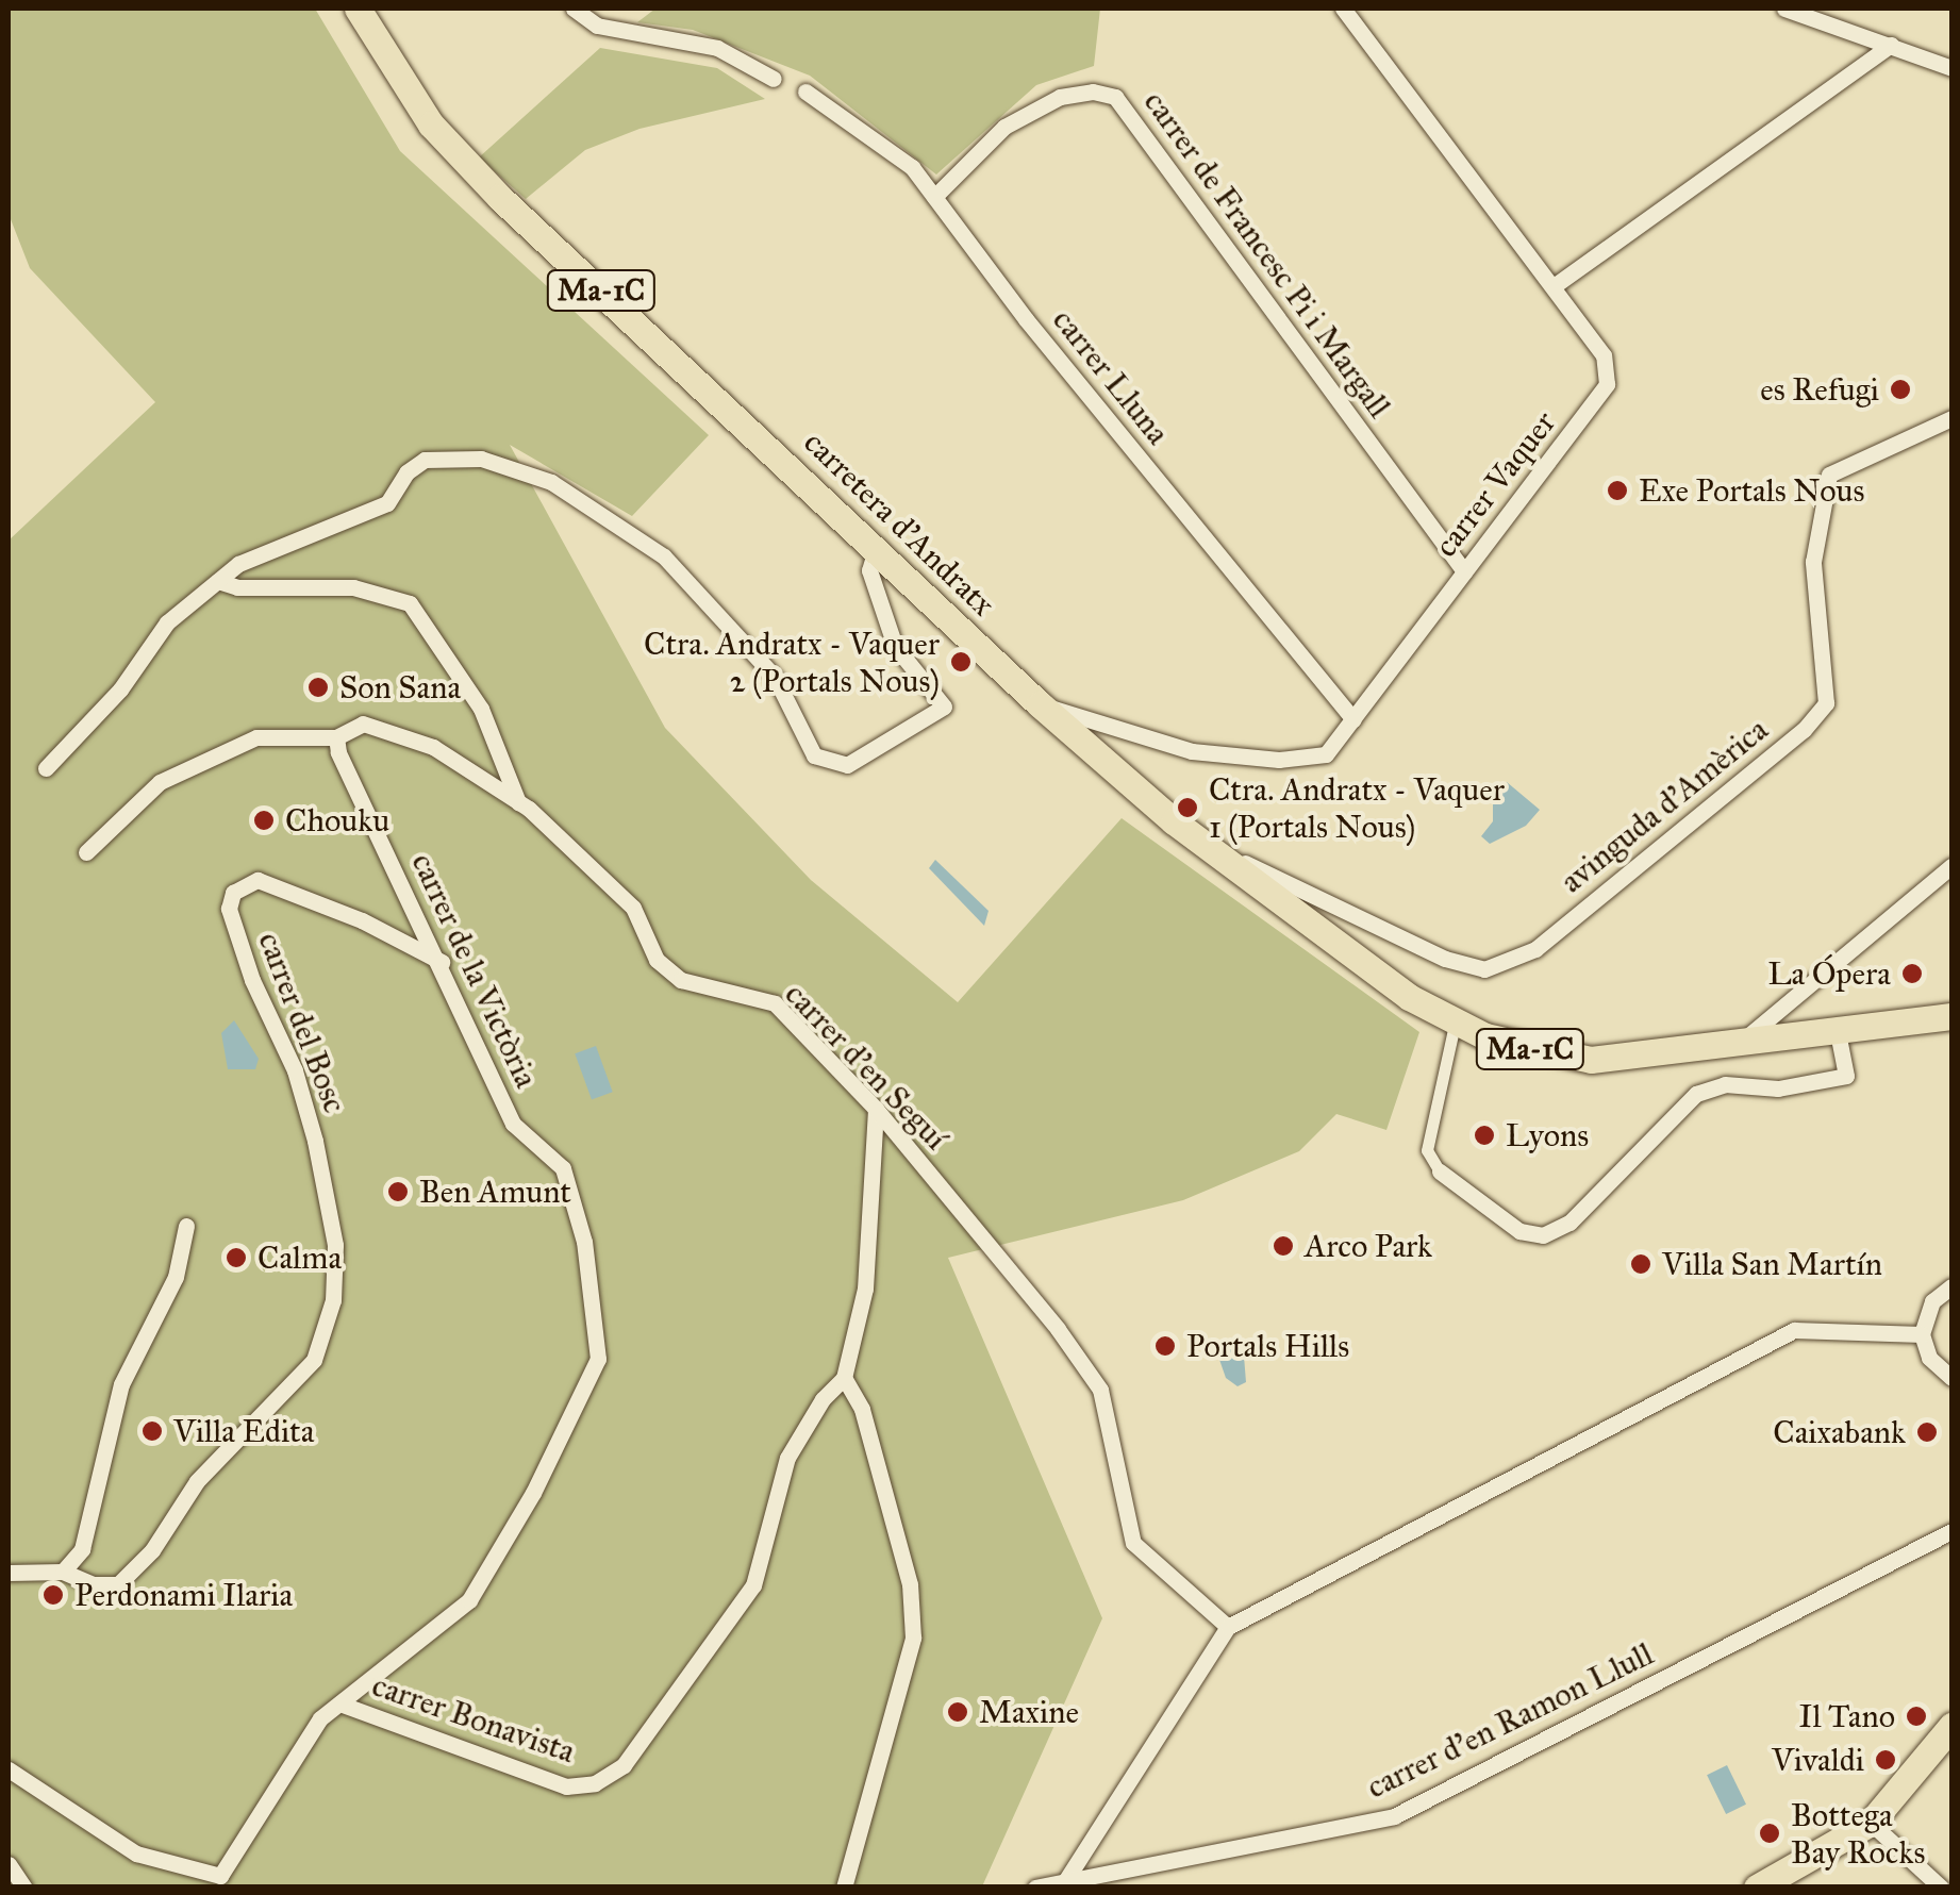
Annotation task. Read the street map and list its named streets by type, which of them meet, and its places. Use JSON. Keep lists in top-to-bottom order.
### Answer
{
  "streets": {
    "main road": ["Ma-1C", "carretera d'Andratx"],
    "street": [
      "carrer de Francesc Pi i Margall",
      "carrer Lluna",
      "carrer Vaquer",
      "avinguda d'Amèrica",
      "carrer de la Victòria",
      "carrer del Bosc",
      "carrer d'en Seguí",
      "carrer Bonavista",
      "carrer d'en Ramon Llull"
    ]
  },
  "crossings": [
    ["carrer de Francesc Pi i Margall", "carrer Lluna"],
    ["carrer de Francesc Pi i Margall", "carrer Vaquer"],
    ["carrer Lluna", "carrer Vaquer"],
    ["carrer Vaquer", "carretera d'Andratx"],
    ["carretera d'Andratx", "avinguda d'Amèrica"],
    ["carrer de la Victòria", "carrer del Bosc"],
    ["carrer de la Victòria", "carrer Bonavista"],
    ["carrer d'en Seguí", "carrer Bonavista"]
  ],
  "places": [
    "es Refugi",
    "Exe Portals Nous",
    "Ctra. Andratx - Vaquer 2 (Portals Nous)",
    "Son Sana",
    "Ctra. Andratx - Vaquer 1 (Portals Nous)",
    "Chouku",
    "La Ópera",
    "Lyons",
    "Ben Amunt",
    "Arco Park",
    "Calma",
    "Villa San Martín",
    "Portals Hills",
    "Villa Edita",
    "Caixabank",
    "Perdonami Ilaria",
    "Maxine",
    "Il Tano",
    "Vivaldi",
    "Bottega Bay Rocks"
  ]
}
